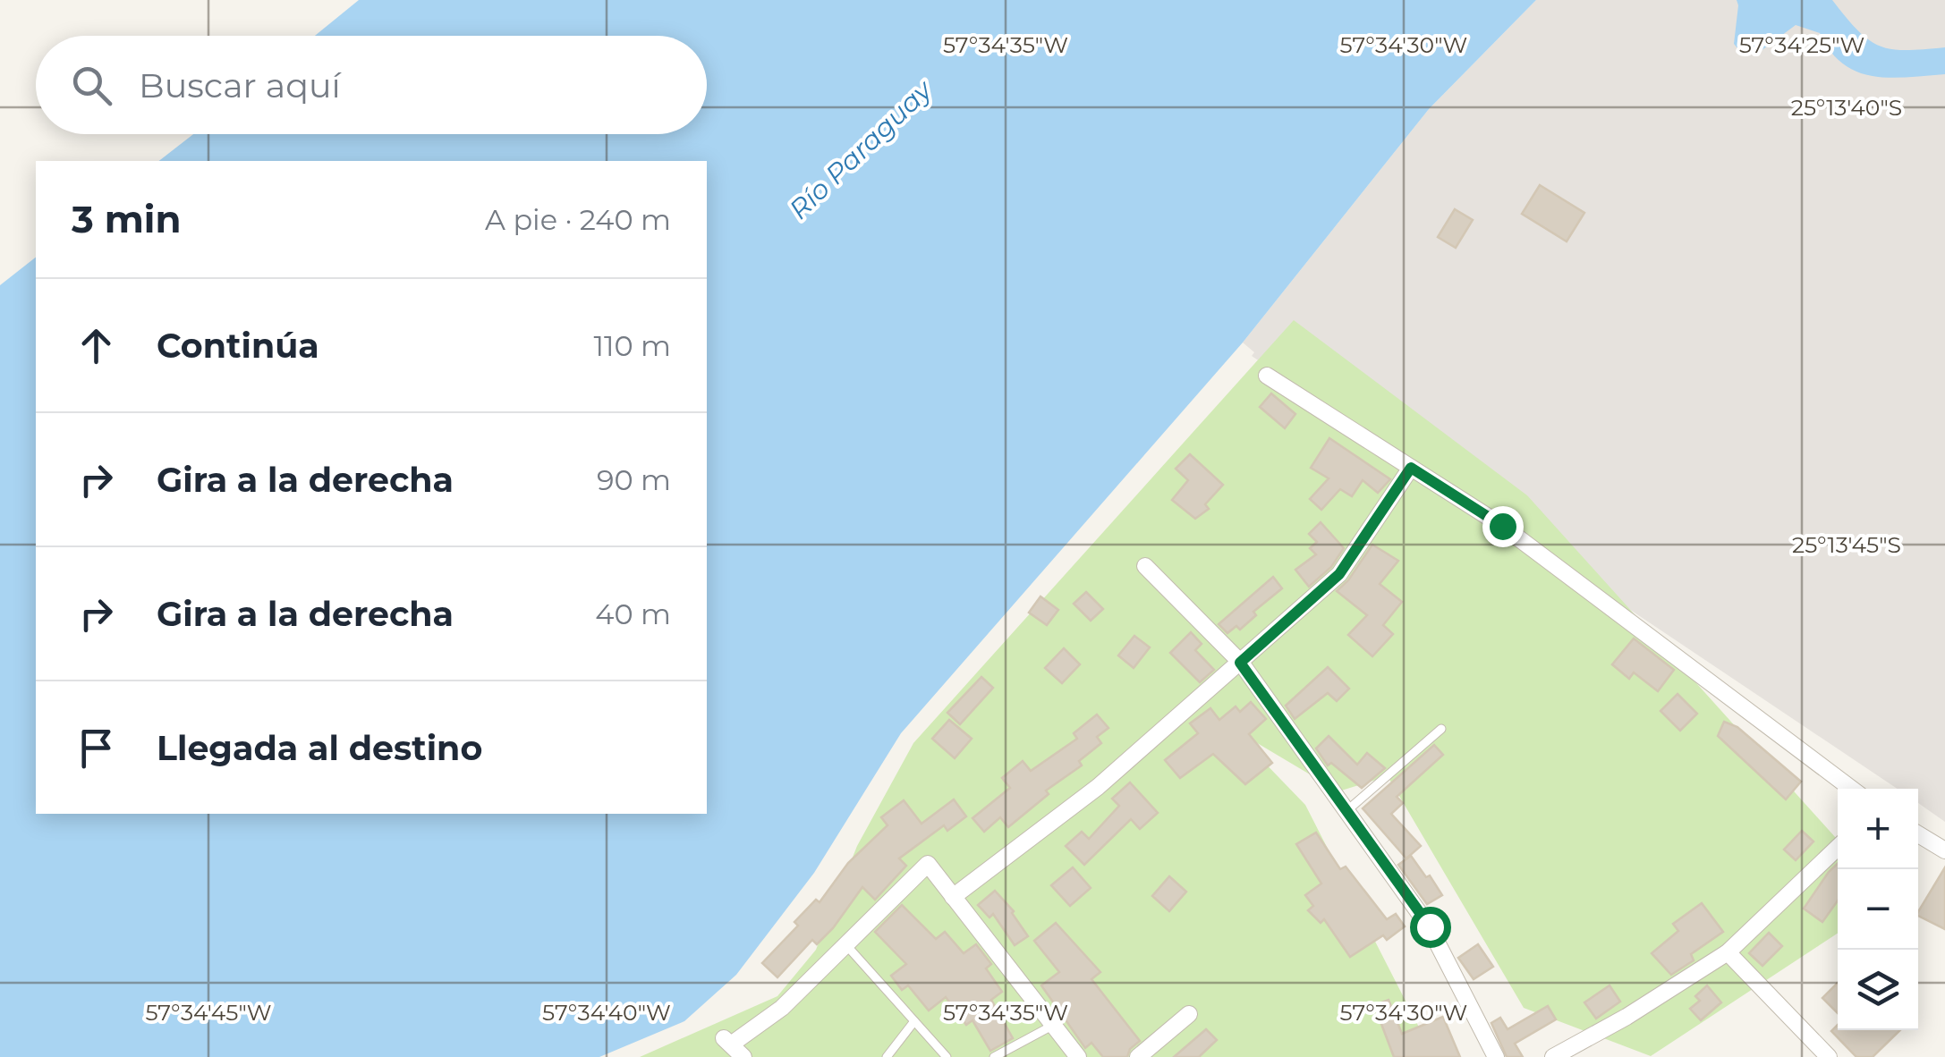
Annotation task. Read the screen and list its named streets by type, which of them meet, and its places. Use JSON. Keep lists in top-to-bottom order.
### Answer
{
  "water": ["Río Paraguay"],
  "page": {
    "search": "Buscar aquí",
    "heading": ["3 min", "A pie · 240 m"],
    "list": [
      ["Continúa", "110 m"],
      ["Gira a la derecha", "90 m"],
      ["Gira a la derecha", "40 m"],
      "Llegada al destino"
    ],
    "map_buttons": ["+", "−"]
  },
  "coordinates": [
    "57°34'35\"W",
    "57°34'30\"W",
    "57°34'25\"W",
    "25°13'40\"S",
    "25°13'45\"S",
    "57°34'45\"W",
    "57°34'40\"W"
  ]
}
